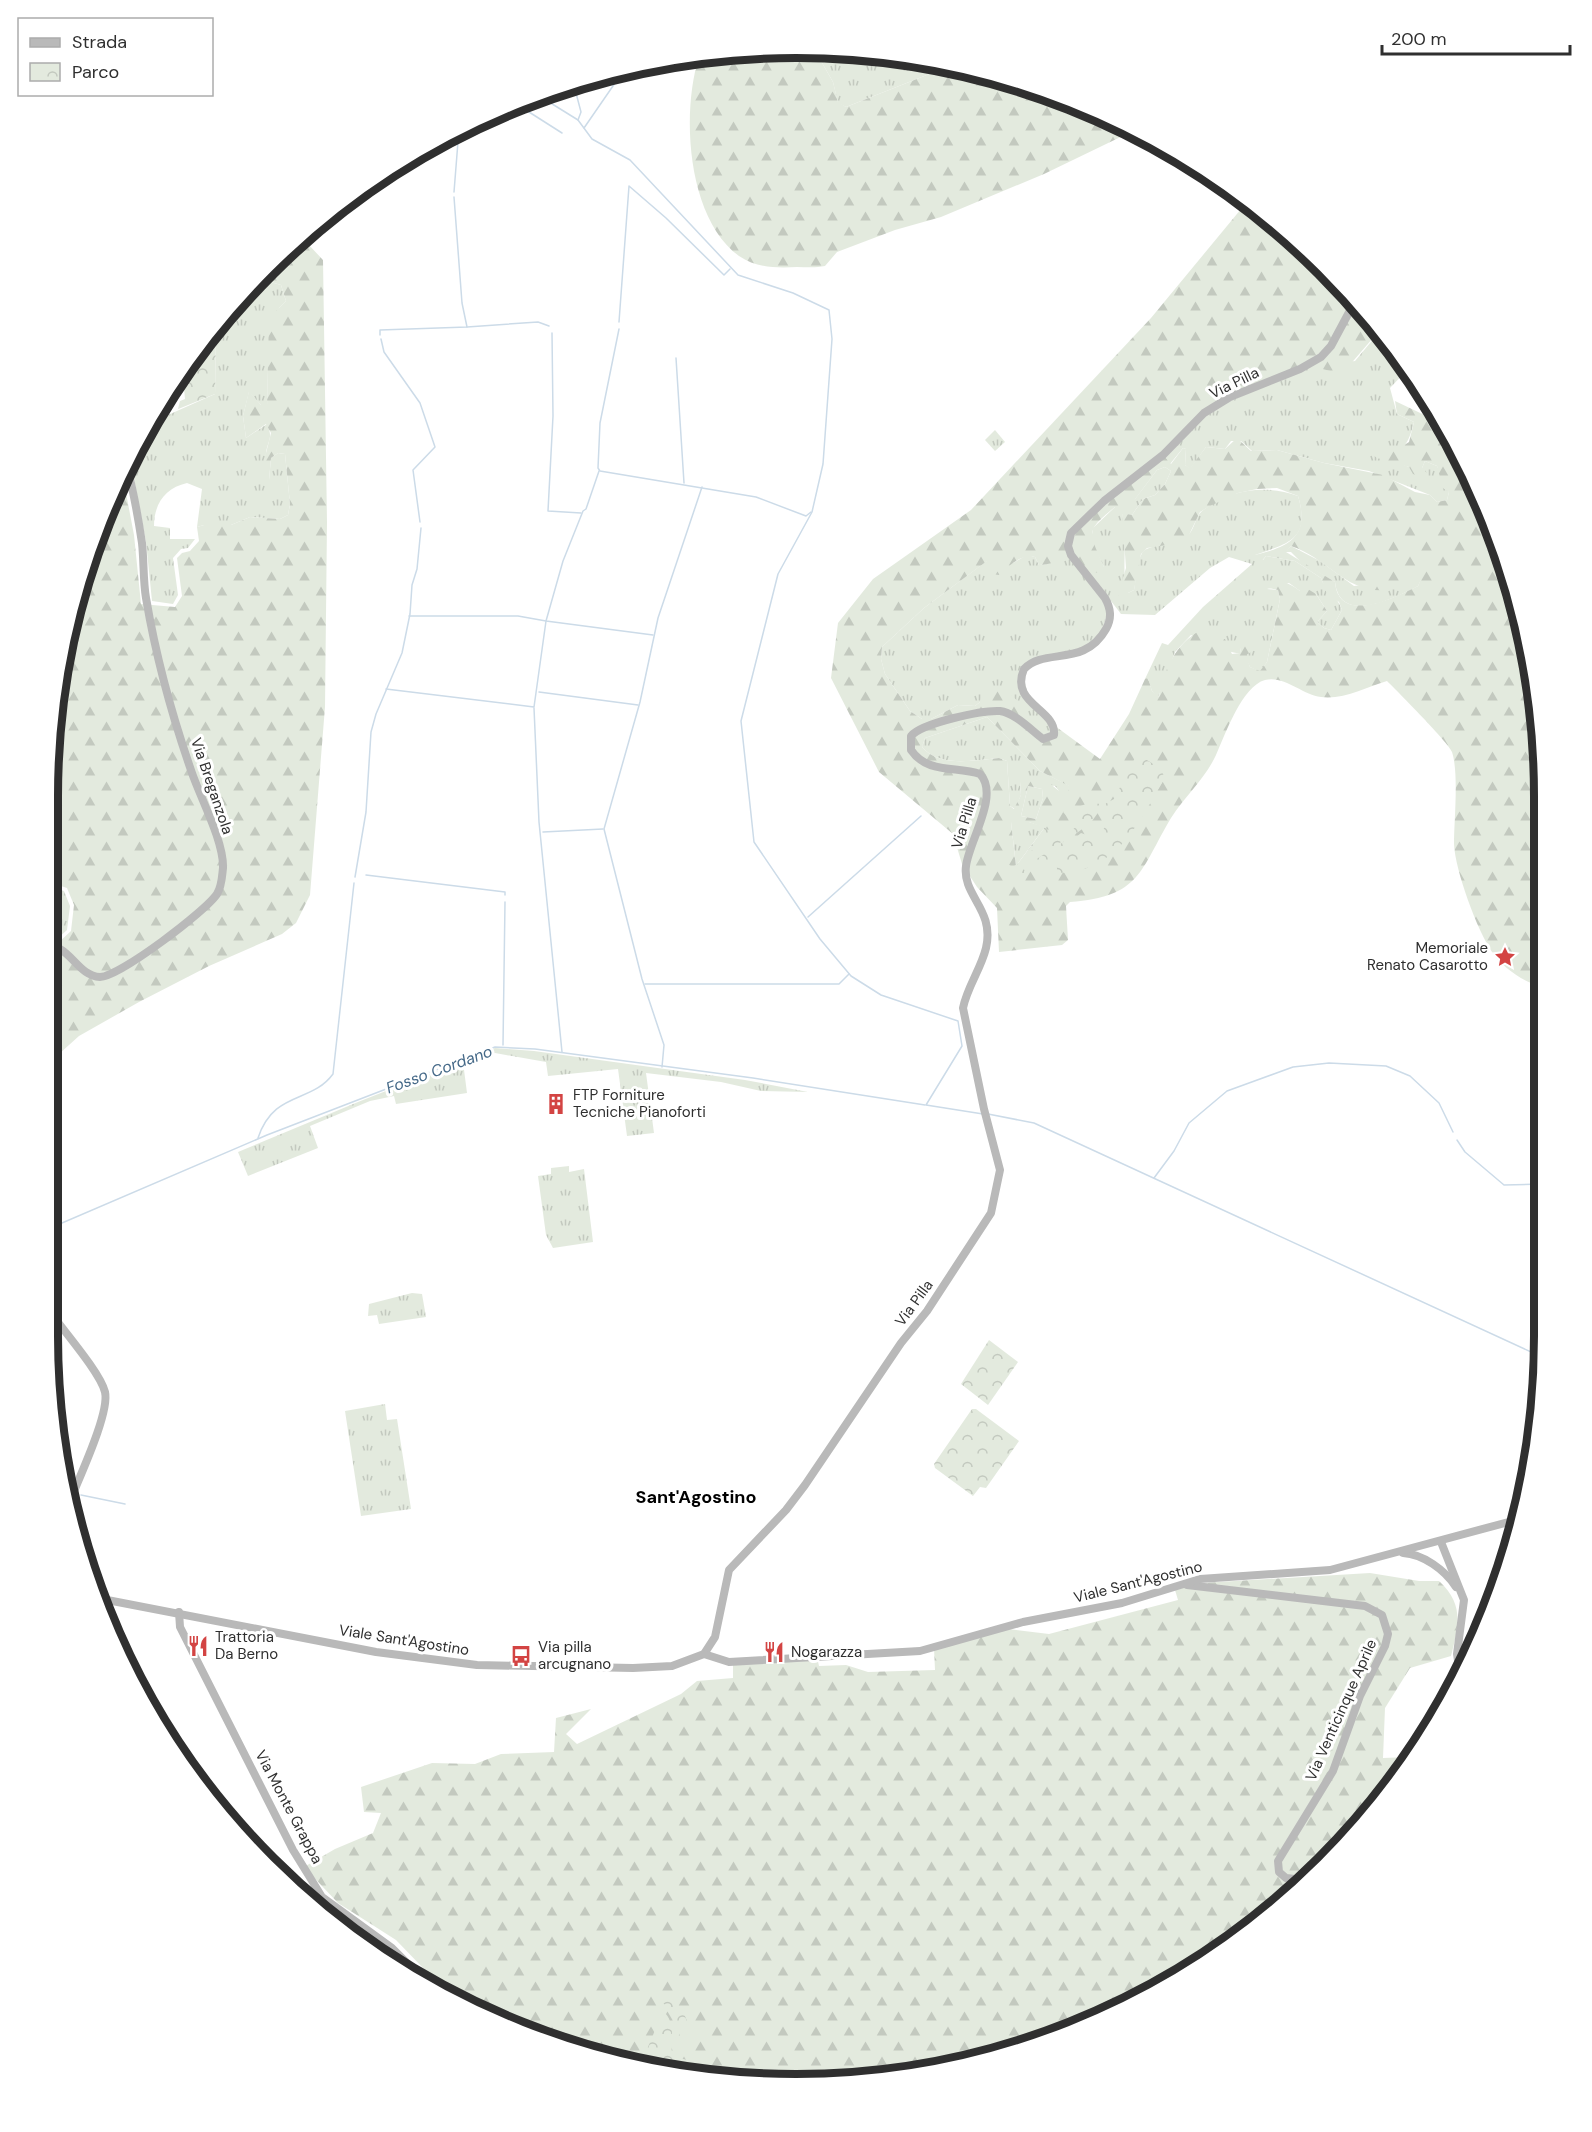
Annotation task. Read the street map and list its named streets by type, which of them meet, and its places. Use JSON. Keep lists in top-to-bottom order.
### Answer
{
  "streets": {
    "street": [
      "Via Pilla",
      "Via Breganzola",
      "Viale Sant'Agostino",
      "Via Venticinque Aprile",
      "Via Monte Grappa"
    ]
  },
  "crossings": [
    ["Via Pilla", "Viale Sant'Agostino"],
    ["Viale Sant'Agostino", "Via Venticinque Aprile"],
    ["Viale Sant'Agostino", "Via Monte Grappa"]
  ],
  "districts": ["Sant'Agostino"],
  "water": ["Fosso Cordano"],
  "places": {
    "place": ["Memoriale Renato Casarotto"],
    "building": ["FTP Forniture Tecniche Pianoforti"],
    "restaurant": ["Trattoria Da Berno", "Nogarazza"],
    "bus stop": ["Via pilla arcugnano"]
  },
  "legend": ["Strada", "Parco"],
  "scale_bar": "200 m"
}
